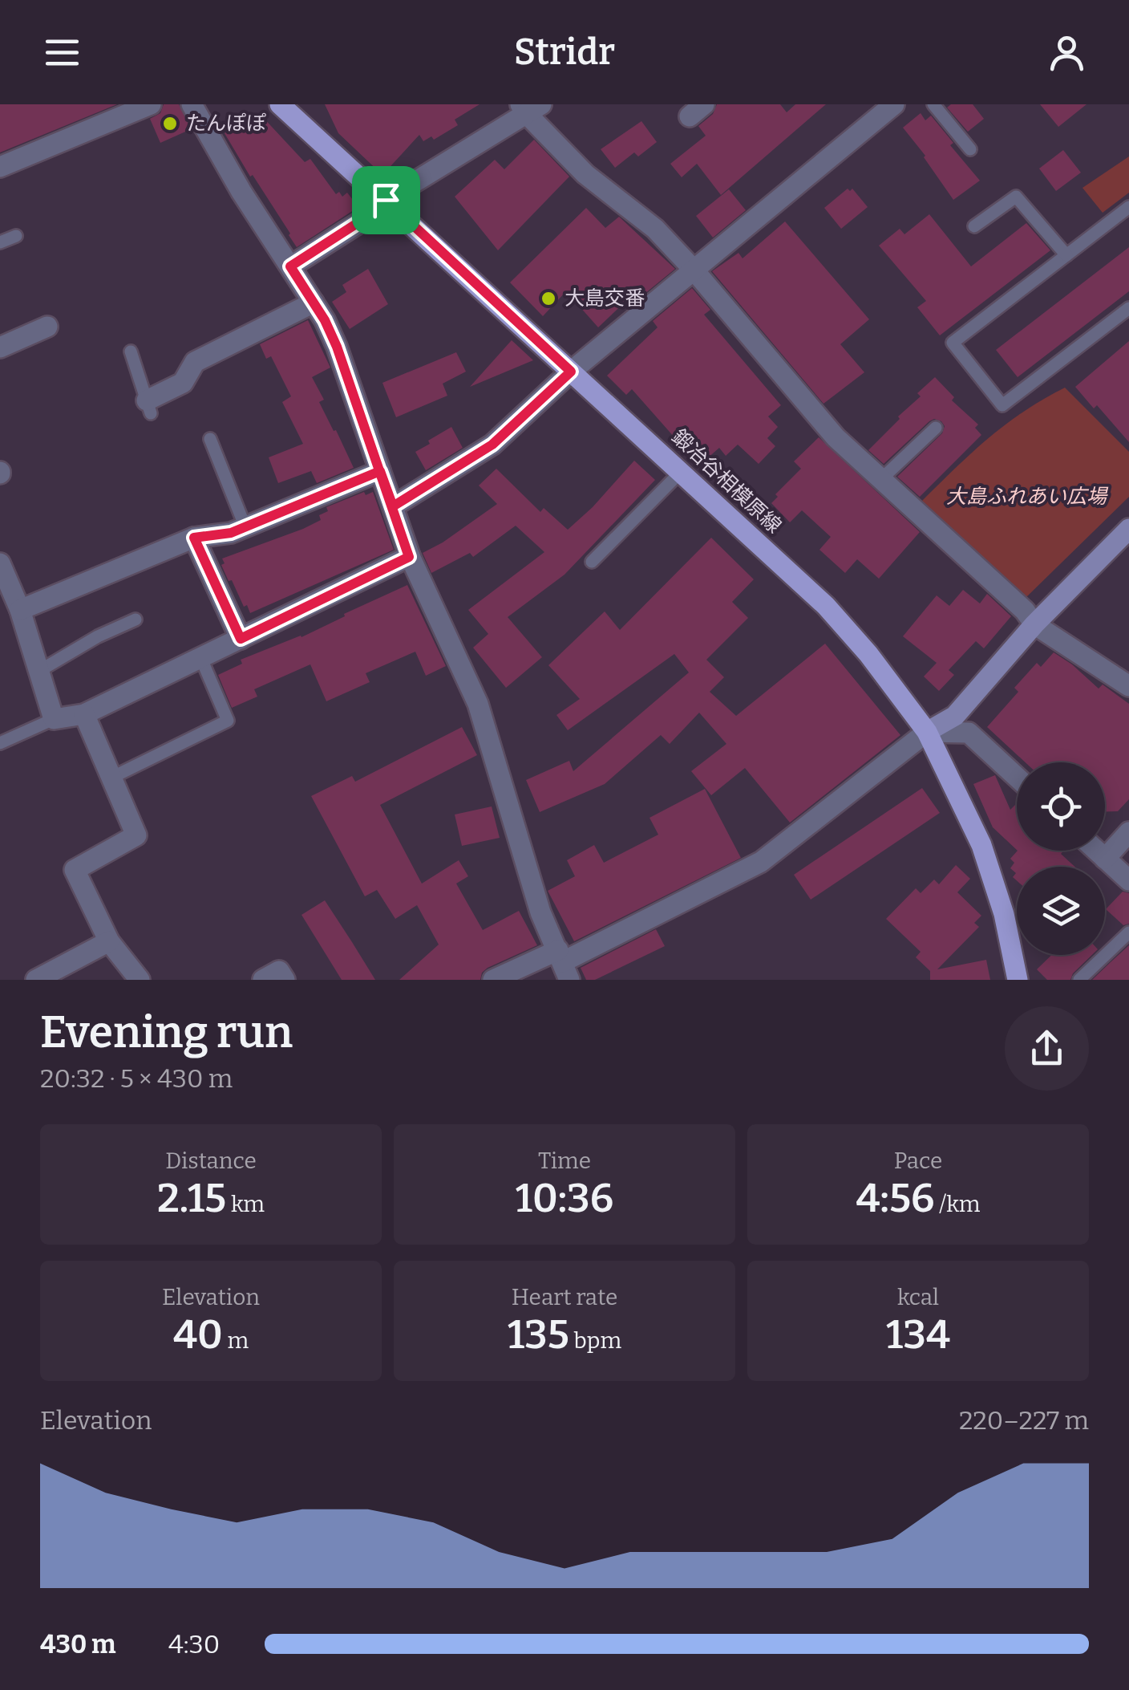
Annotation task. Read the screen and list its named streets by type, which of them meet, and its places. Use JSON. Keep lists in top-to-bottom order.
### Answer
{
  "streets": {
    "main road": ["鍛冶谷相模原線"]
  },
  "parks": ["大島ふれあい広場"],
  "places": ["たんぽぽ", "大島交番"],
  "page": {
    "header": "Stridr",
    "heading": ["Evening run", "20:32 · 5 × 430 m"],
    "stats": [
      ["Distance", "2.15 km"],
      ["Time", "10:36"],
      ["Pace", "4:56 /km"],
      ["Elevation", "40 m"],
      ["Heart rate", "135 bpm"],
      ["kcal", "134"]
    ],
    "chart": ["Elevation", "220–227 m"],
    "list": [
      {
        "name": "430 m",
        "note": "4:30"
      }
    ]
  }
}
